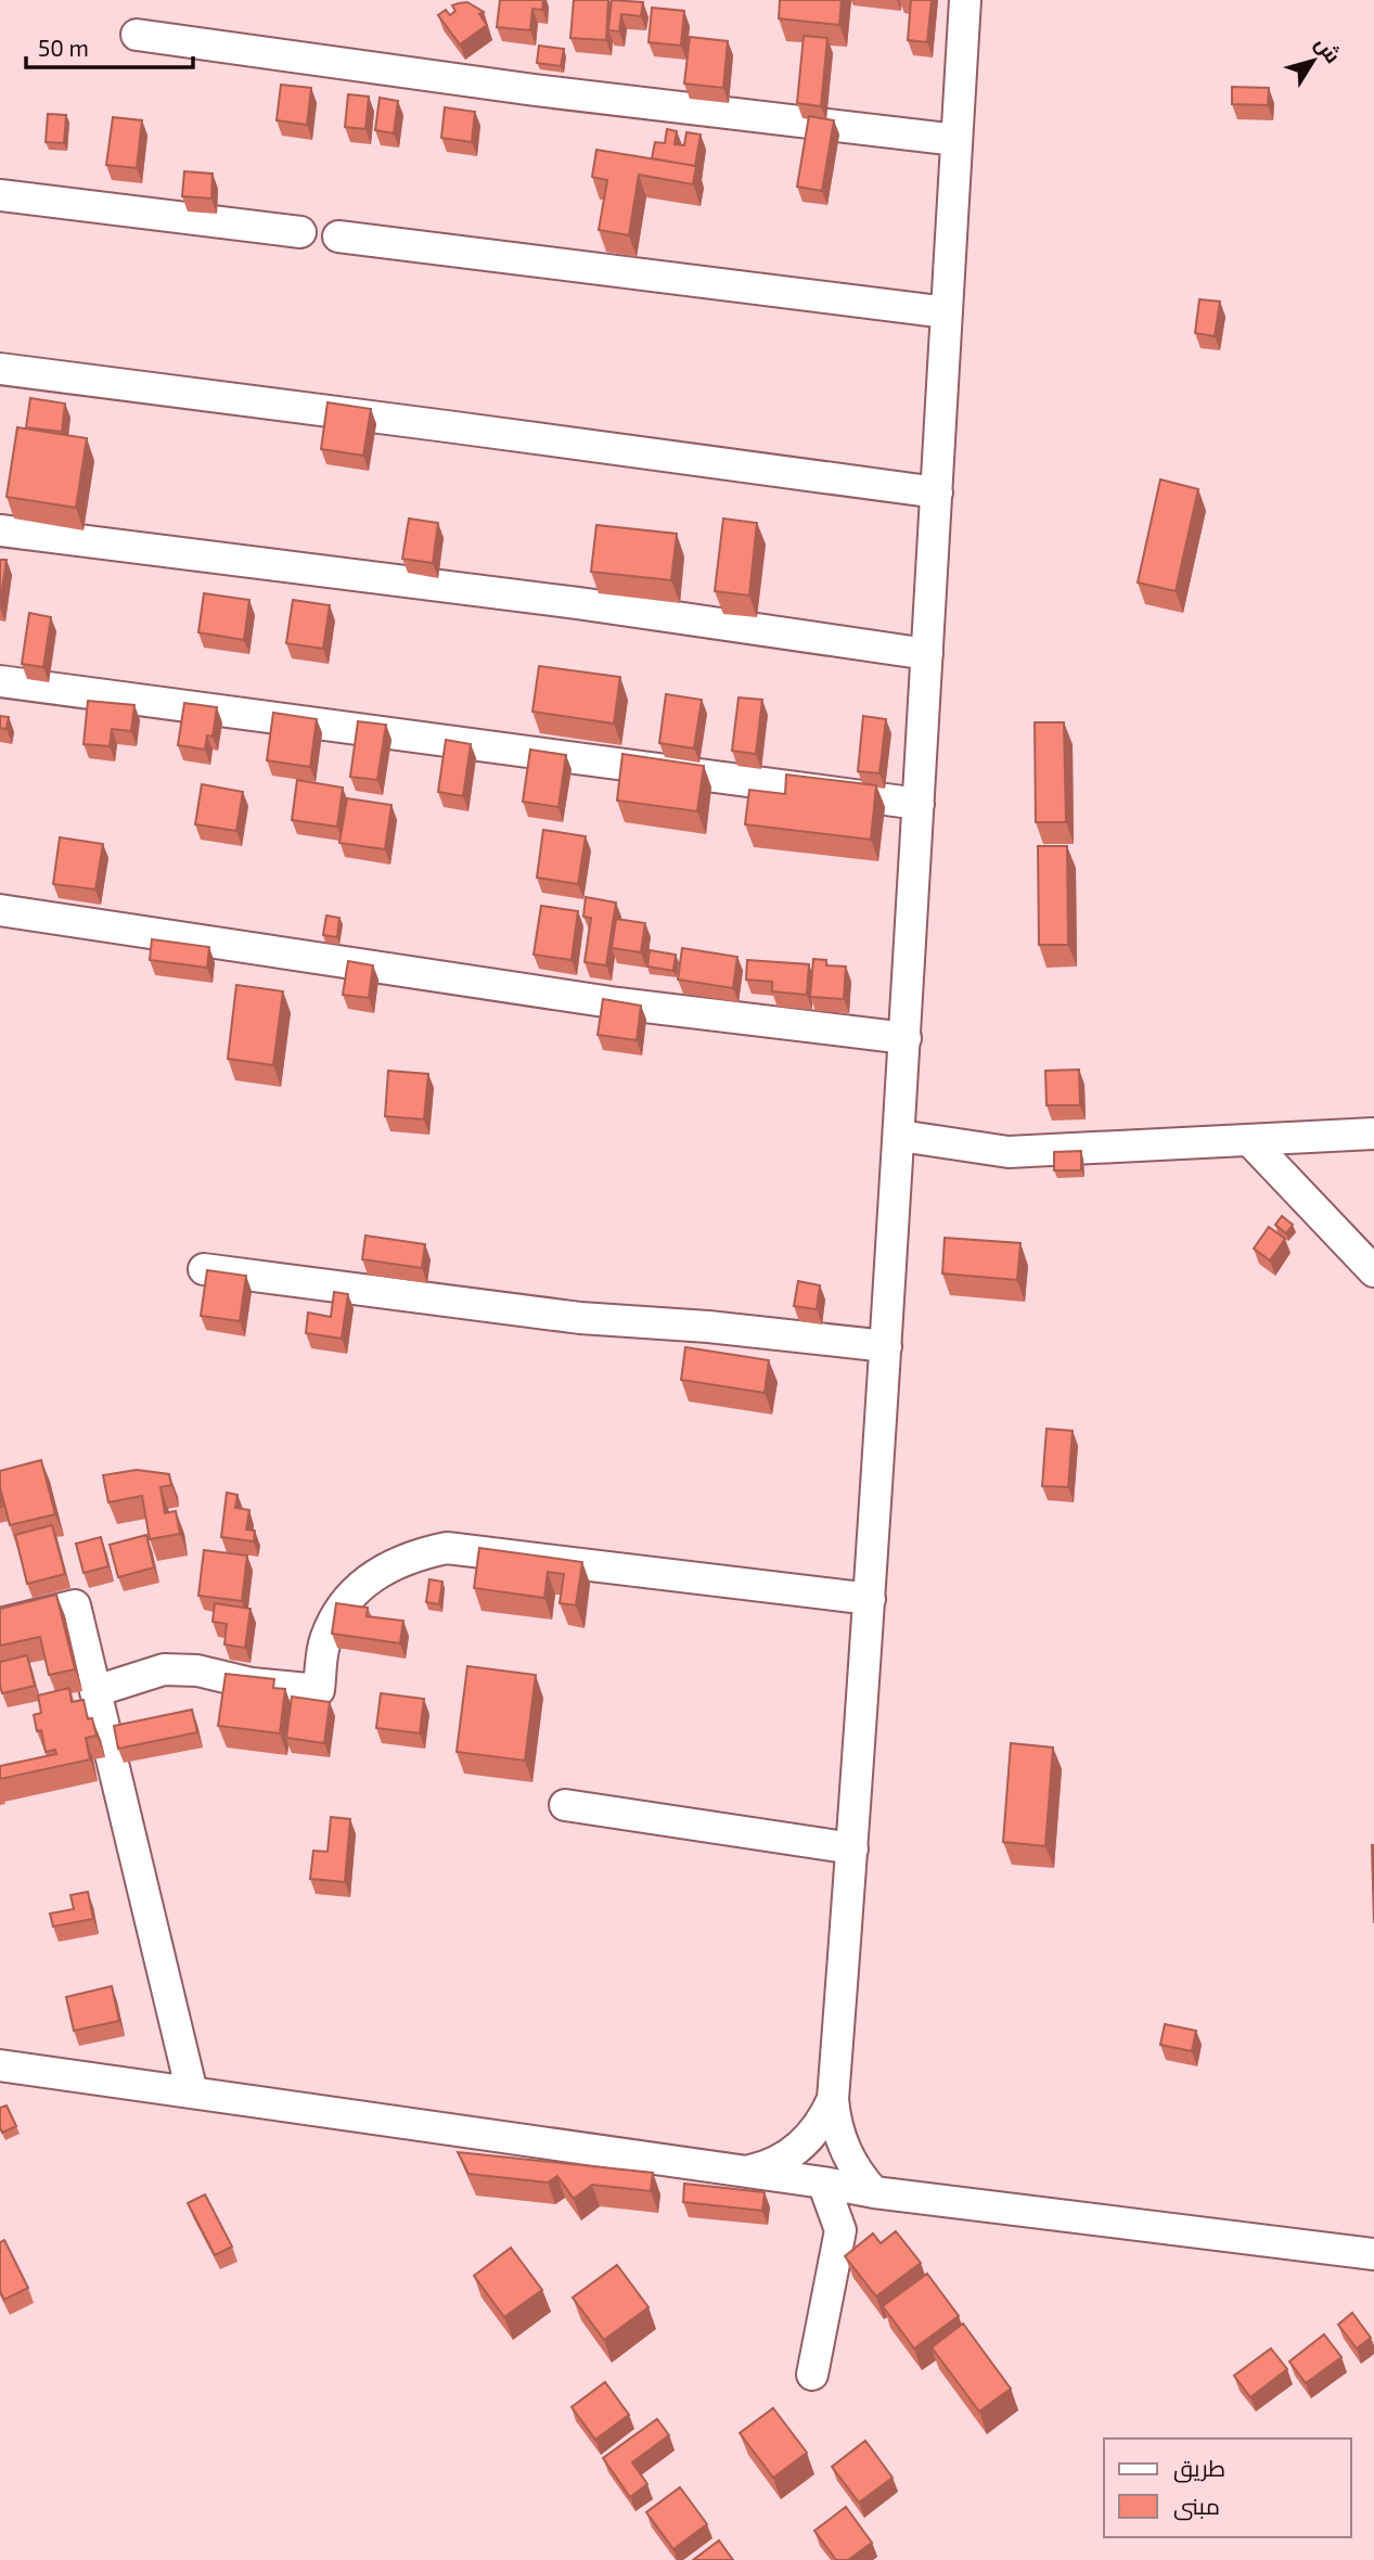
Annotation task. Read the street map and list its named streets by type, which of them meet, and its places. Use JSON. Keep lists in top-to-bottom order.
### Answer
{
  "legend": ["طريق", "مبنى"],
  "scale_bar": "50 m",
  "north": "top right"
}
